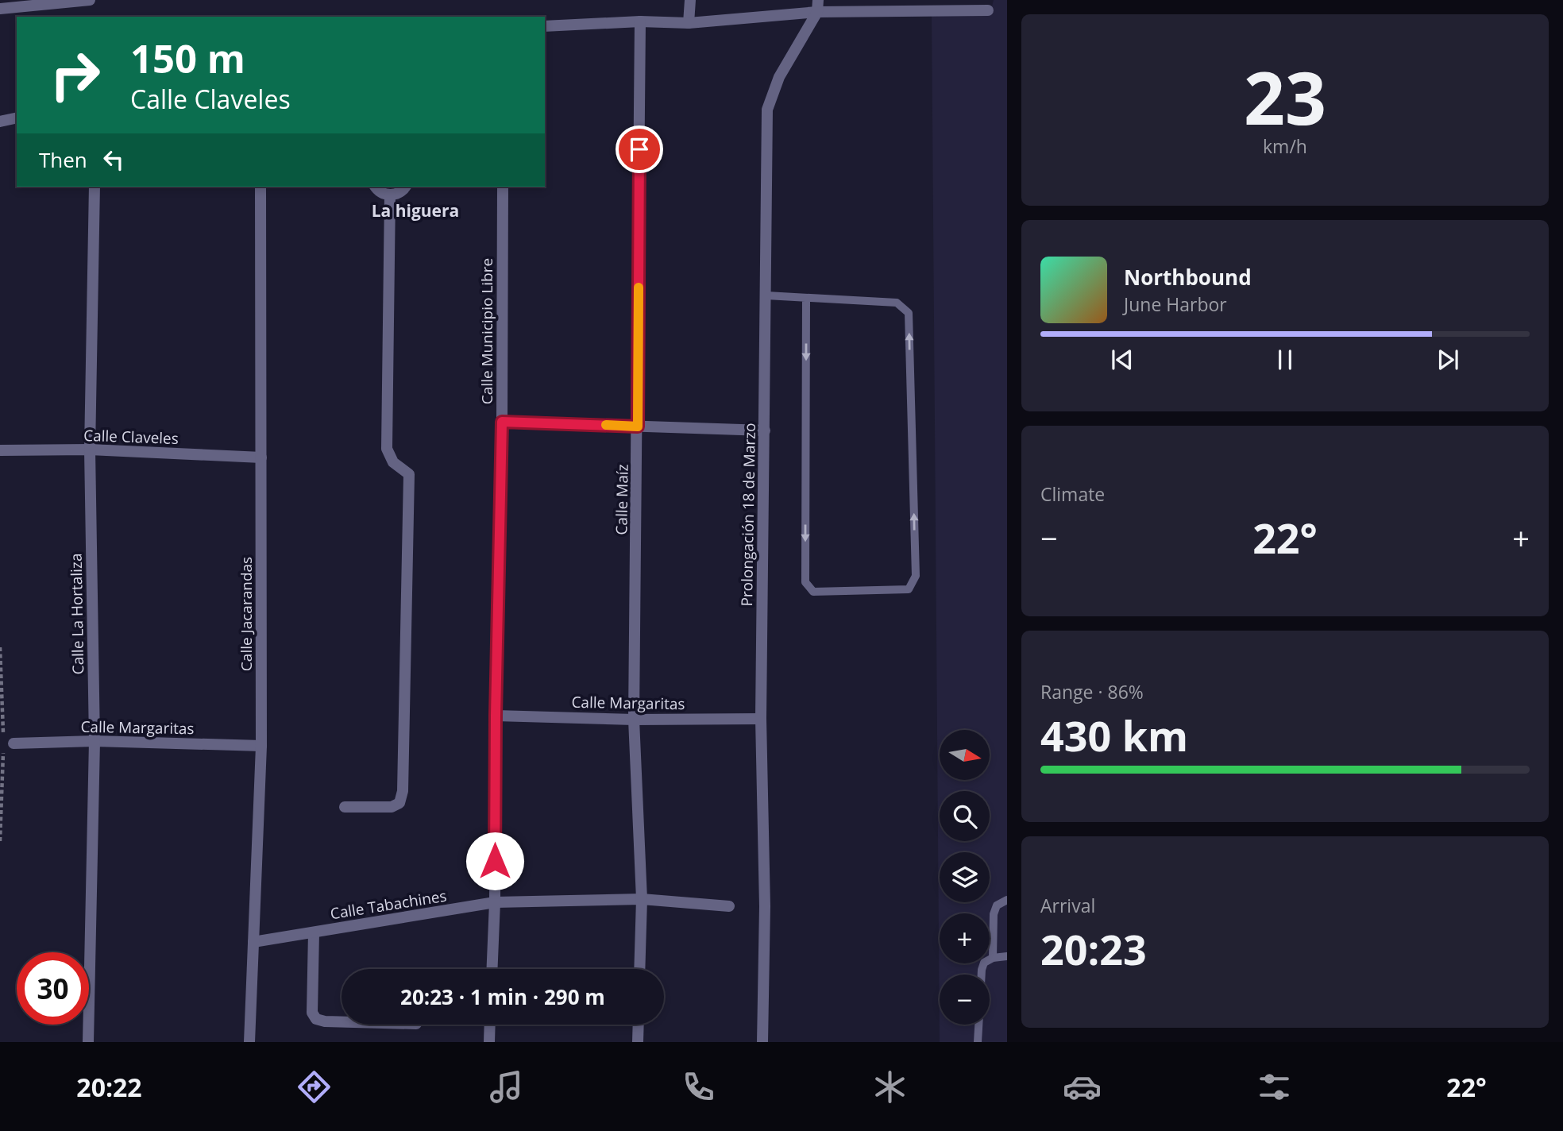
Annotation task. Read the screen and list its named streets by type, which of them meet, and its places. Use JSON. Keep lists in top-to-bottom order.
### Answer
{
  "streets": {
    "street": [
      "Calle Municipio Libre",
      "Calle Claveles",
      "Calle Maíz",
      "Prolongación 18 de Marzo",
      "Calle La Hortaliza",
      "Calle Jacarandas",
      "Calle Margaritas",
      "Calle Tabachines"
    ]
  },
  "crossings": [
    ["Calle Municipio Libre", "Calle Margaritas"],
    ["Calle Municipio Libre", "Calle Tabachines"],
    ["Calle Claveles", "Calle La Hortaliza"],
    ["Calle Claveles", "Calle Jacarandas"],
    ["Calle Maíz", "Calle Margaritas"],
    ["Calle Maíz", "Calle Tabachines"],
    ["Prolongación 18 de Marzo", "Calle Margaritas"],
    ["Calle La Hortaliza", "Calle Margaritas"],
    ["Calle Jacarandas", "Calle Margaritas"],
    ["Calle Jacarandas", "Calle Tabachines"]
  ],
  "districts": ["La higuera"],
  "north": "right",
  "page": {
    "tile": [
      ["23", "km/h"],
      "Climate",
      ["Range · 86%", "430 km"],
      ["Arrival", "20:23"]
    ],
    "turn": ["150 m", "Calle Claveles"],
    "then": "Then",
    "song": ["Northbound", "June Harbor"],
    "heat": ["−", "22°", "+"],
    "map_buttons": ["+", "−"],
    "limit": "30",
    "trip": "20:23 · 1 min · 290 m",
    "tabs": ["20:22", "22°"]
  }
}
